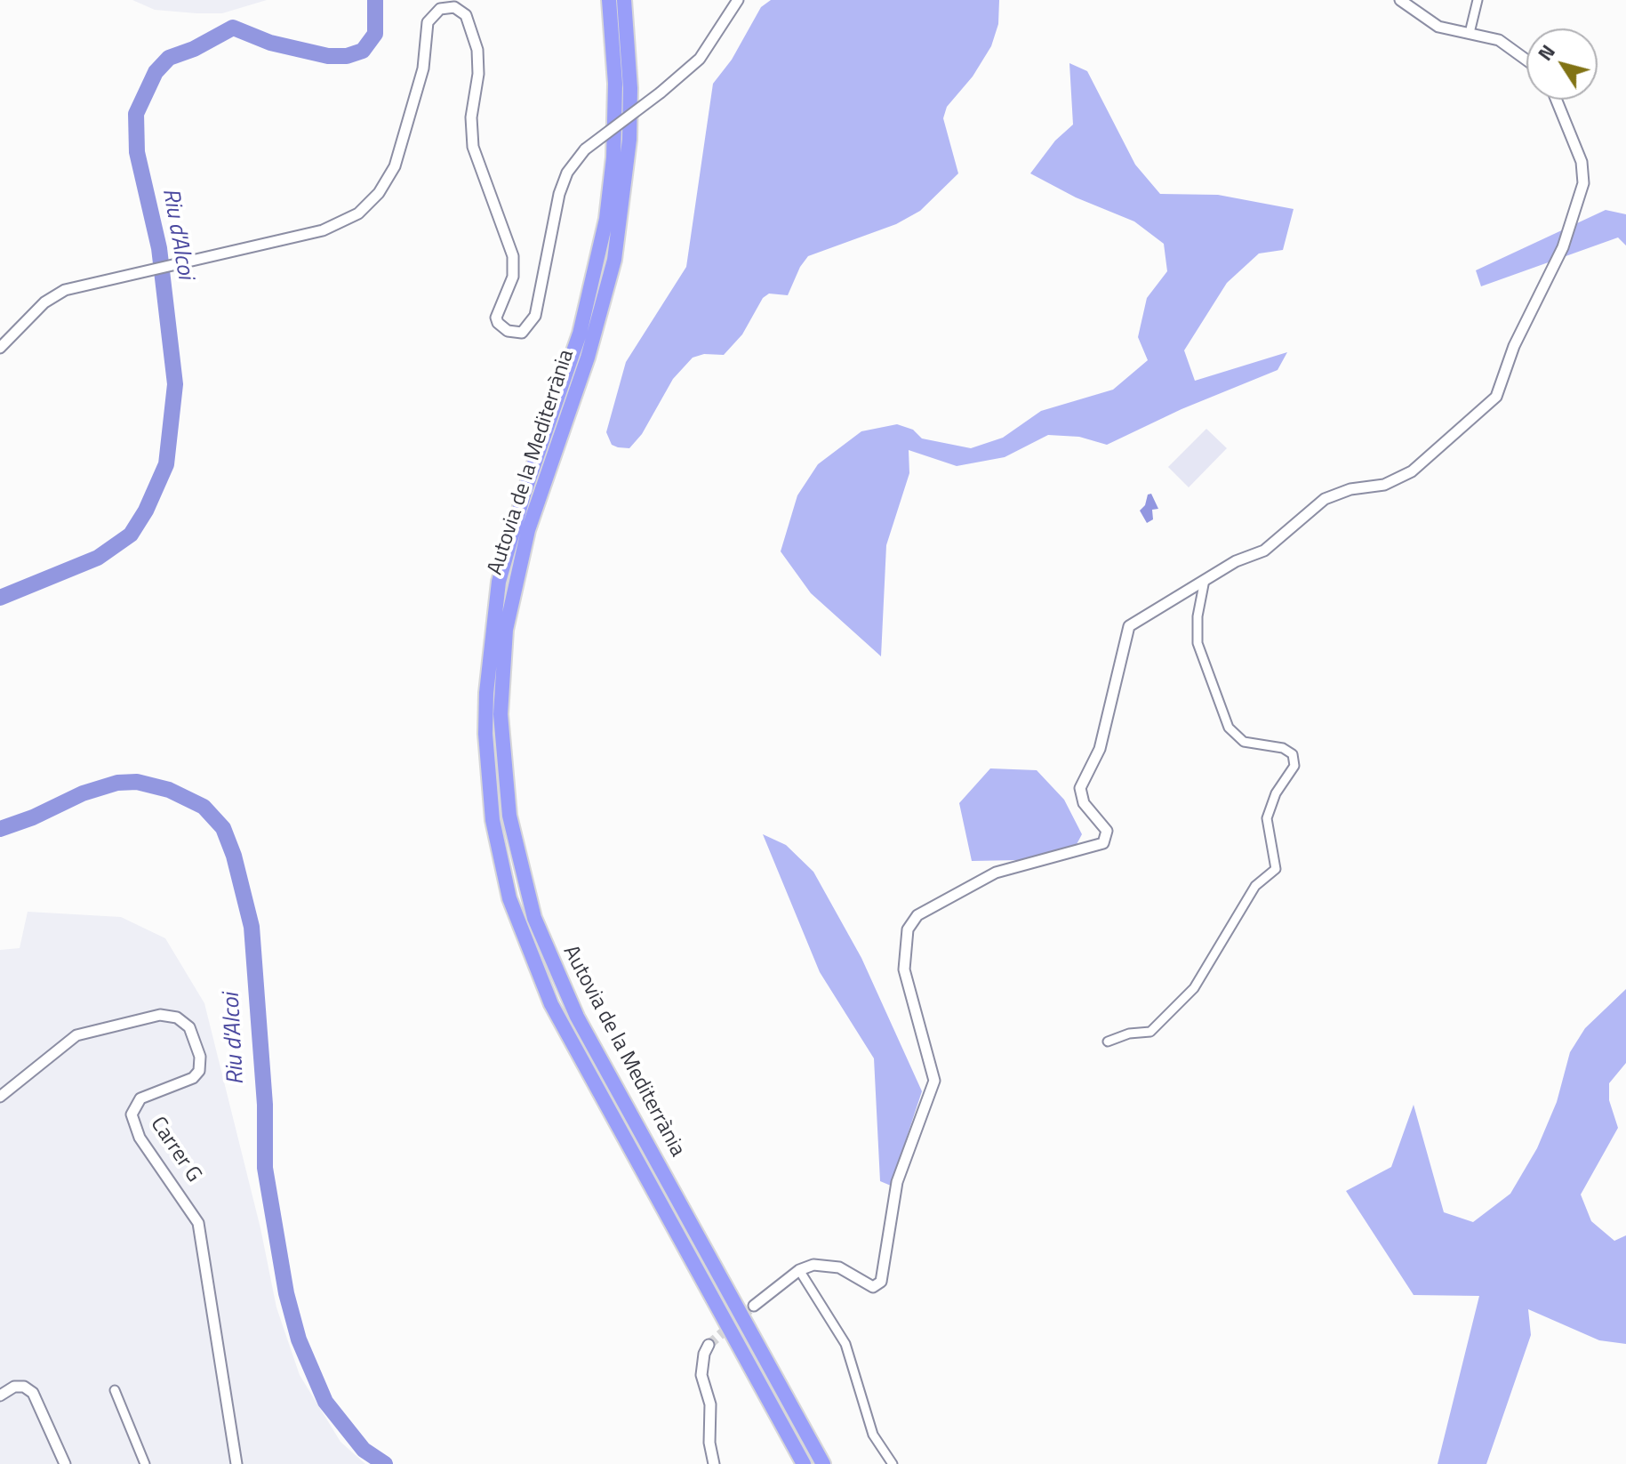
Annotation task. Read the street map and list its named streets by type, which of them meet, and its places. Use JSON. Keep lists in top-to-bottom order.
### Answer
{
  "streets": {
    "highway": ["Autovia de la Mediterrània"],
    "street": ["Carrer G"]
  },
  "water": ["Riu d'Alcoi"],
  "north": "top left"
}
